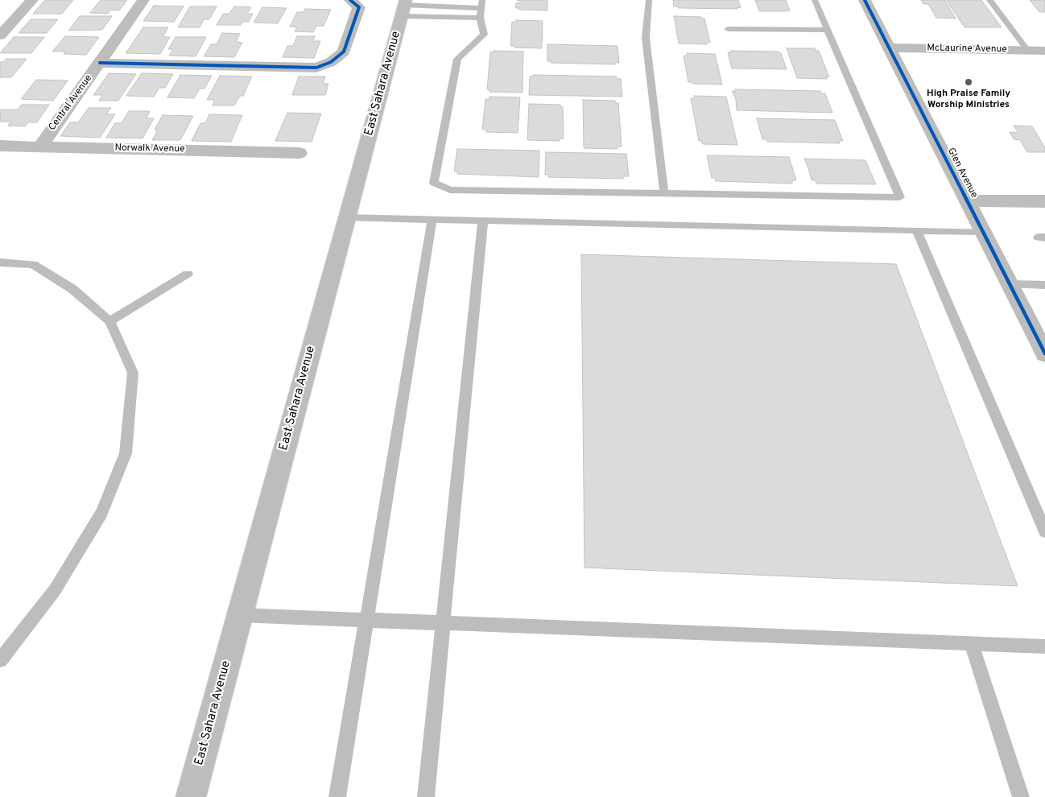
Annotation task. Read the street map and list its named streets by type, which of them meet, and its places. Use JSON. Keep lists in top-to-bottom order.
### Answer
{
  "streets": {
    "street": [
      "McLaurine Avenue",
      "East Sahara Avenue",
      "Central Avenue",
      "Norwalk Avenue",
      "Glen Avenue"
    ]
  },
  "crossings": [
    ["McLaurine Avenue", "Glen Avenue"],
    ["Central Avenue", "Norwalk Avenue"]
  ],
  "places": ["High Praise Family Worship Ministries"]
}
